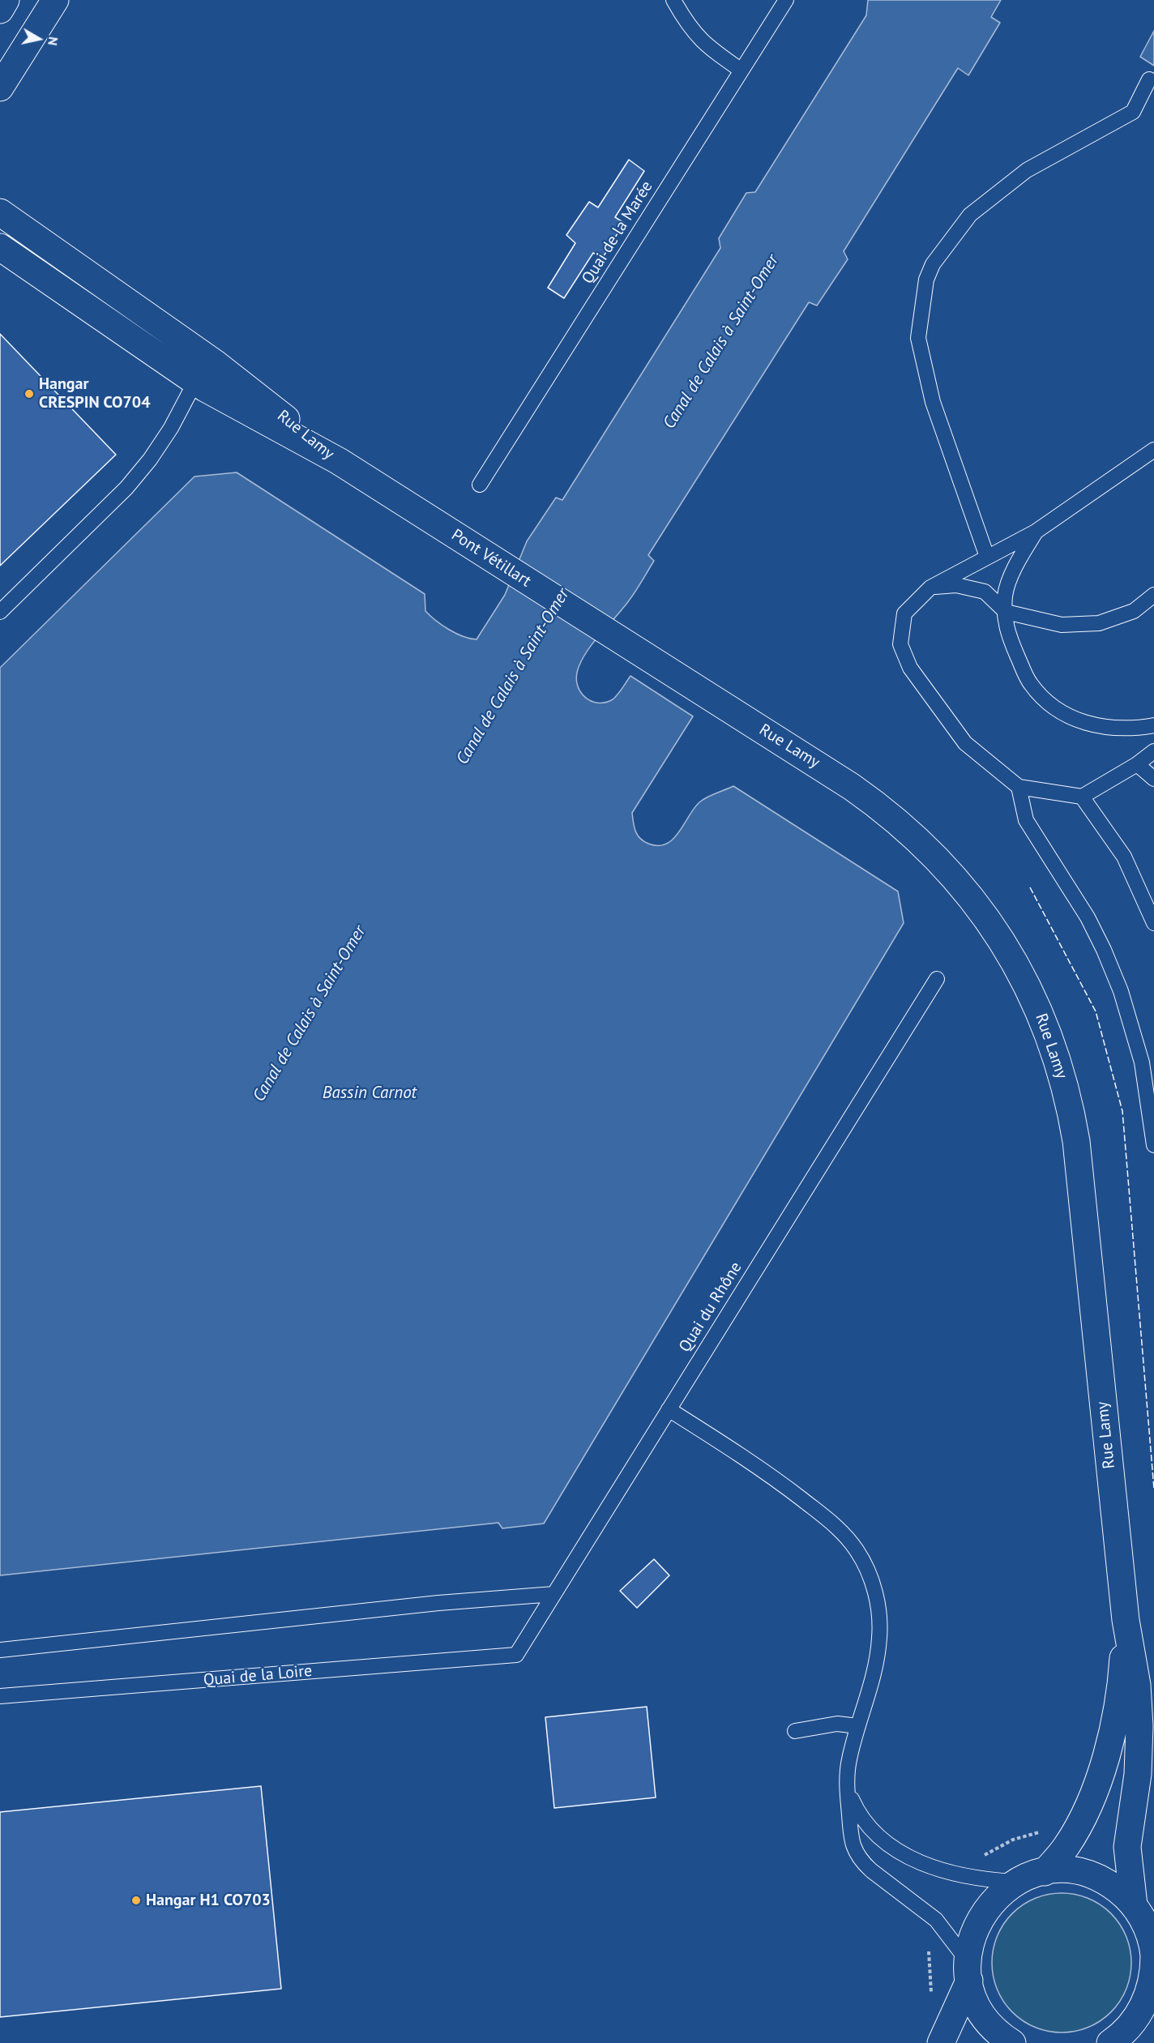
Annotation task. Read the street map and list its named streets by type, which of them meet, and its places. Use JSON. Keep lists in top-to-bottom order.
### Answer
{
  "streets": {
    "street": ["Rue Lamy", "Pont Vétillart"],
    "lane": ["Quai de la Marée", "Quai du Rhône", "Quai de la Loire"]
  },
  "crossings": [
    ["Rue Lamy", "Pont Vétillart"],
    ["Quai du Rhône", "Quai de la Loire"]
  ],
  "water": ["Canal de Calais à Saint-Omer", "Bassin Carnot"],
  "places": ["Hangar CRESPIN CO704", "Hangar H1 CO703"],
  "north": "right"
}
